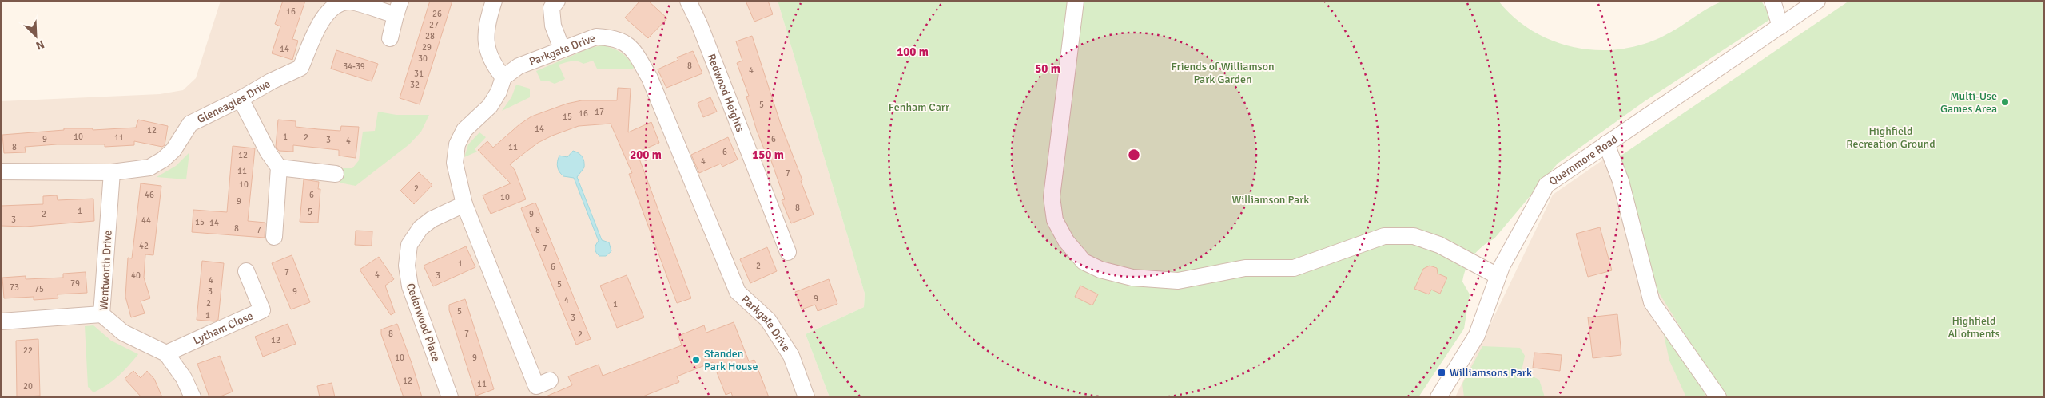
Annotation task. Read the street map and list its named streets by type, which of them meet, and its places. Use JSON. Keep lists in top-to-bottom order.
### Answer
{
  "streets": {
    "street": [
      "Parkgate Drive",
      "Redwood Heights",
      "Gleneagles Drive",
      "Quernmore Road",
      "Wentworth Drive",
      "Cedarwood Place",
      "Lytham Close"
    ]
  },
  "crossings": [
    ["Gleneagles Drive", "Wentworth Drive"],
    ["Wentworth Drive", "Lytham Close"]
  ],
  "parks": [
    "Friends of Williamson Park Garden",
    "Fenham Carr",
    "Highfield Recreation Ground",
    "Williamson Park",
    "Highfield Allotments"
  ],
  "places": {
    "other": ["Multi-Use Games Area", "Standen Park House"],
    "transit": ["Williamsons Park"]
  },
  "house_numbers": [
    "16",
    "26",
    "27",
    "28",
    "29",
    "14",
    "30",
    "8",
    "34-39",
    "4",
    "31",
    "32",
    "5",
    "17",
    "16",
    "15",
    "14",
    "12",
    "10",
    "1",
    "11",
    "2",
    "9",
    "6",
    "3",
    "4",
    "8",
    "11",
    "6",
    "12",
    "4",
    "11",
    "7",
    "10",
    "2",
    "46",
    "6",
    "10",
    "9",
    "8",
    "1",
    "5",
    "2",
    "9",
    "3",
    "44",
    "15",
    "14",
    "8",
    "7",
    "8",
    "42",
    "7",
    "1",
    "2",
    "6",
    "7",
    "4",
    "40",
    "3",
    "4",
    "79",
    "5",
    "73",
    "75",
    "3",
    "9",
    "9",
    "4",
    "2",
    "1",
    "5",
    "1",
    "3",
    "8",
    "7",
    "2",
    "12",
    "22",
    "10",
    "9",
    "12",
    "11",
    "20"
  ],
  "north": "bottom right",
  "rings": [
    "100 m",
    "50 m",
    "200 m",
    "150 m"
  ]
}
